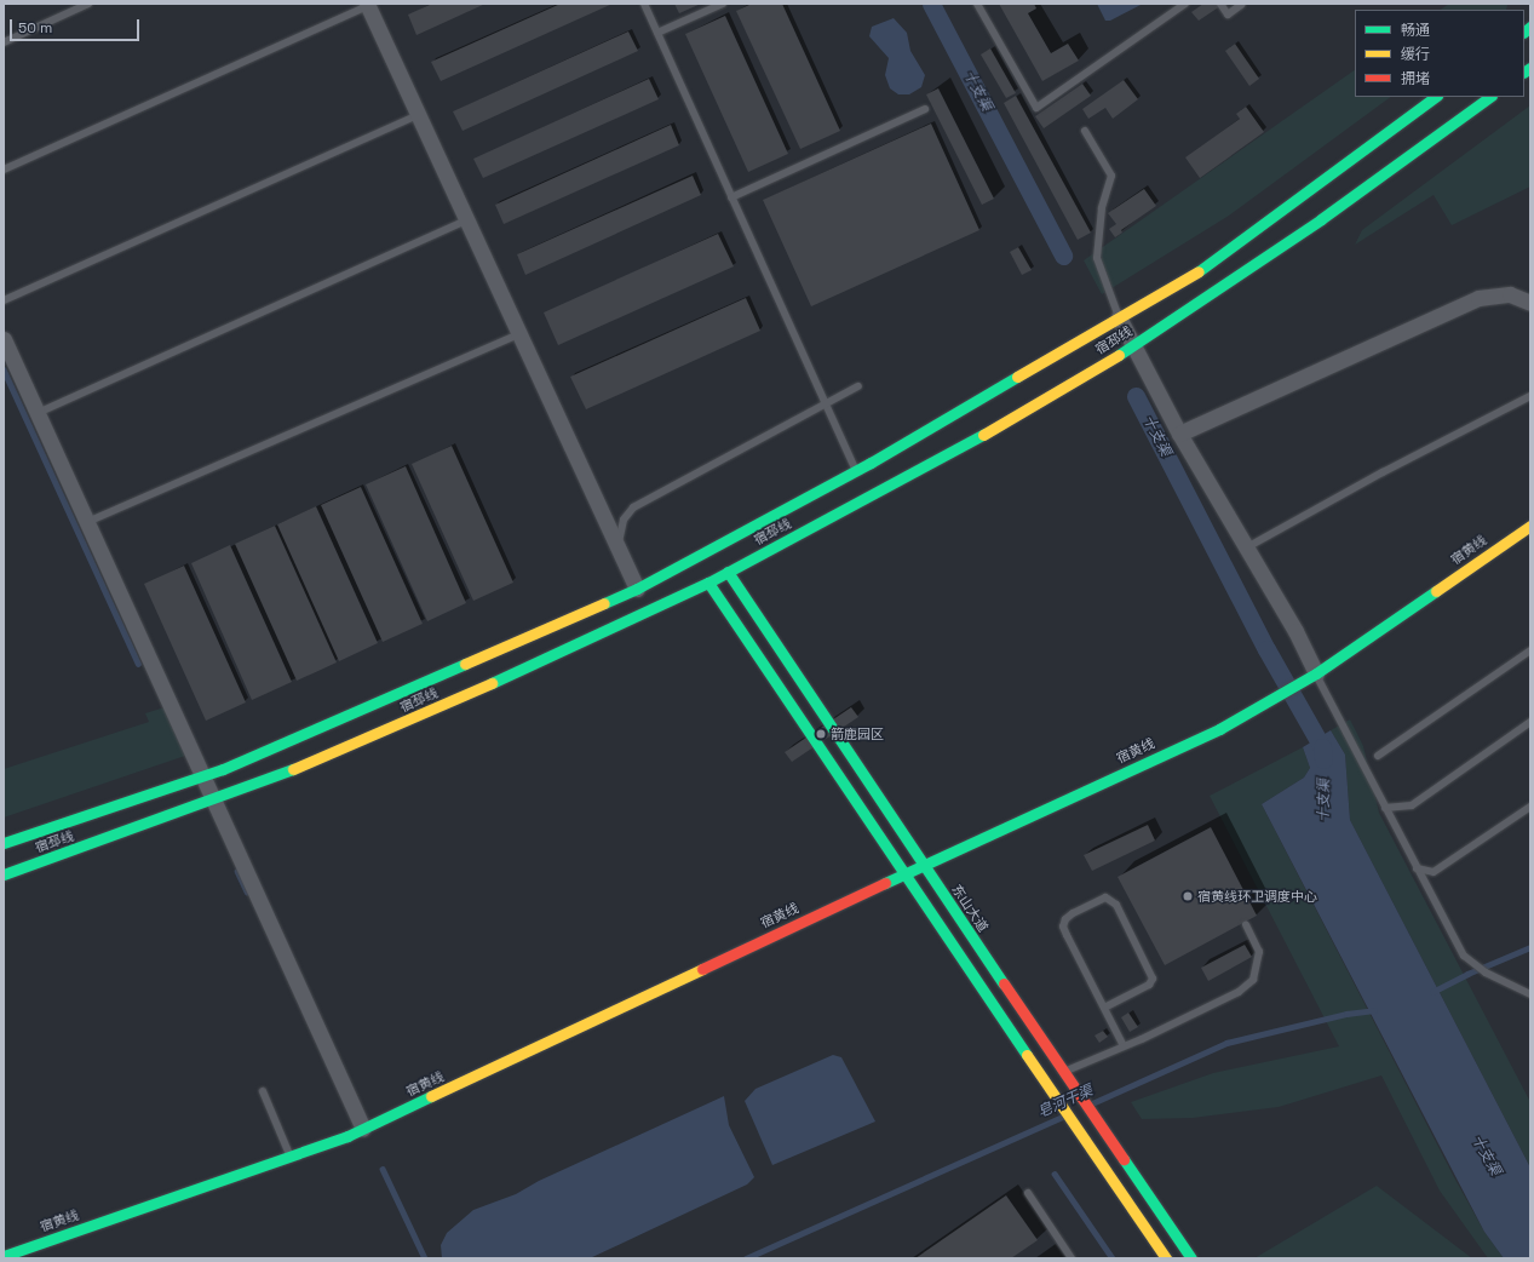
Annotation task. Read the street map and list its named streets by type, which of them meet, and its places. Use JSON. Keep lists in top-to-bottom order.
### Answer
{
  "streets": {
    "main road": ["宿邳线", "宿黄线", "东山大道"]
  },
  "crossings": [
    ["宿邳线", "东山大道"],
    ["宿黄线", "东山大道"]
  ],
  "water": ["十支渠", "皂河干渠"],
  "places": ["箭鹿园区", "宿黄线环卫调度中心"],
  "legend": ["畅通", "缓行", "拥堵"],
  "scale_bar": "50 m"
}
